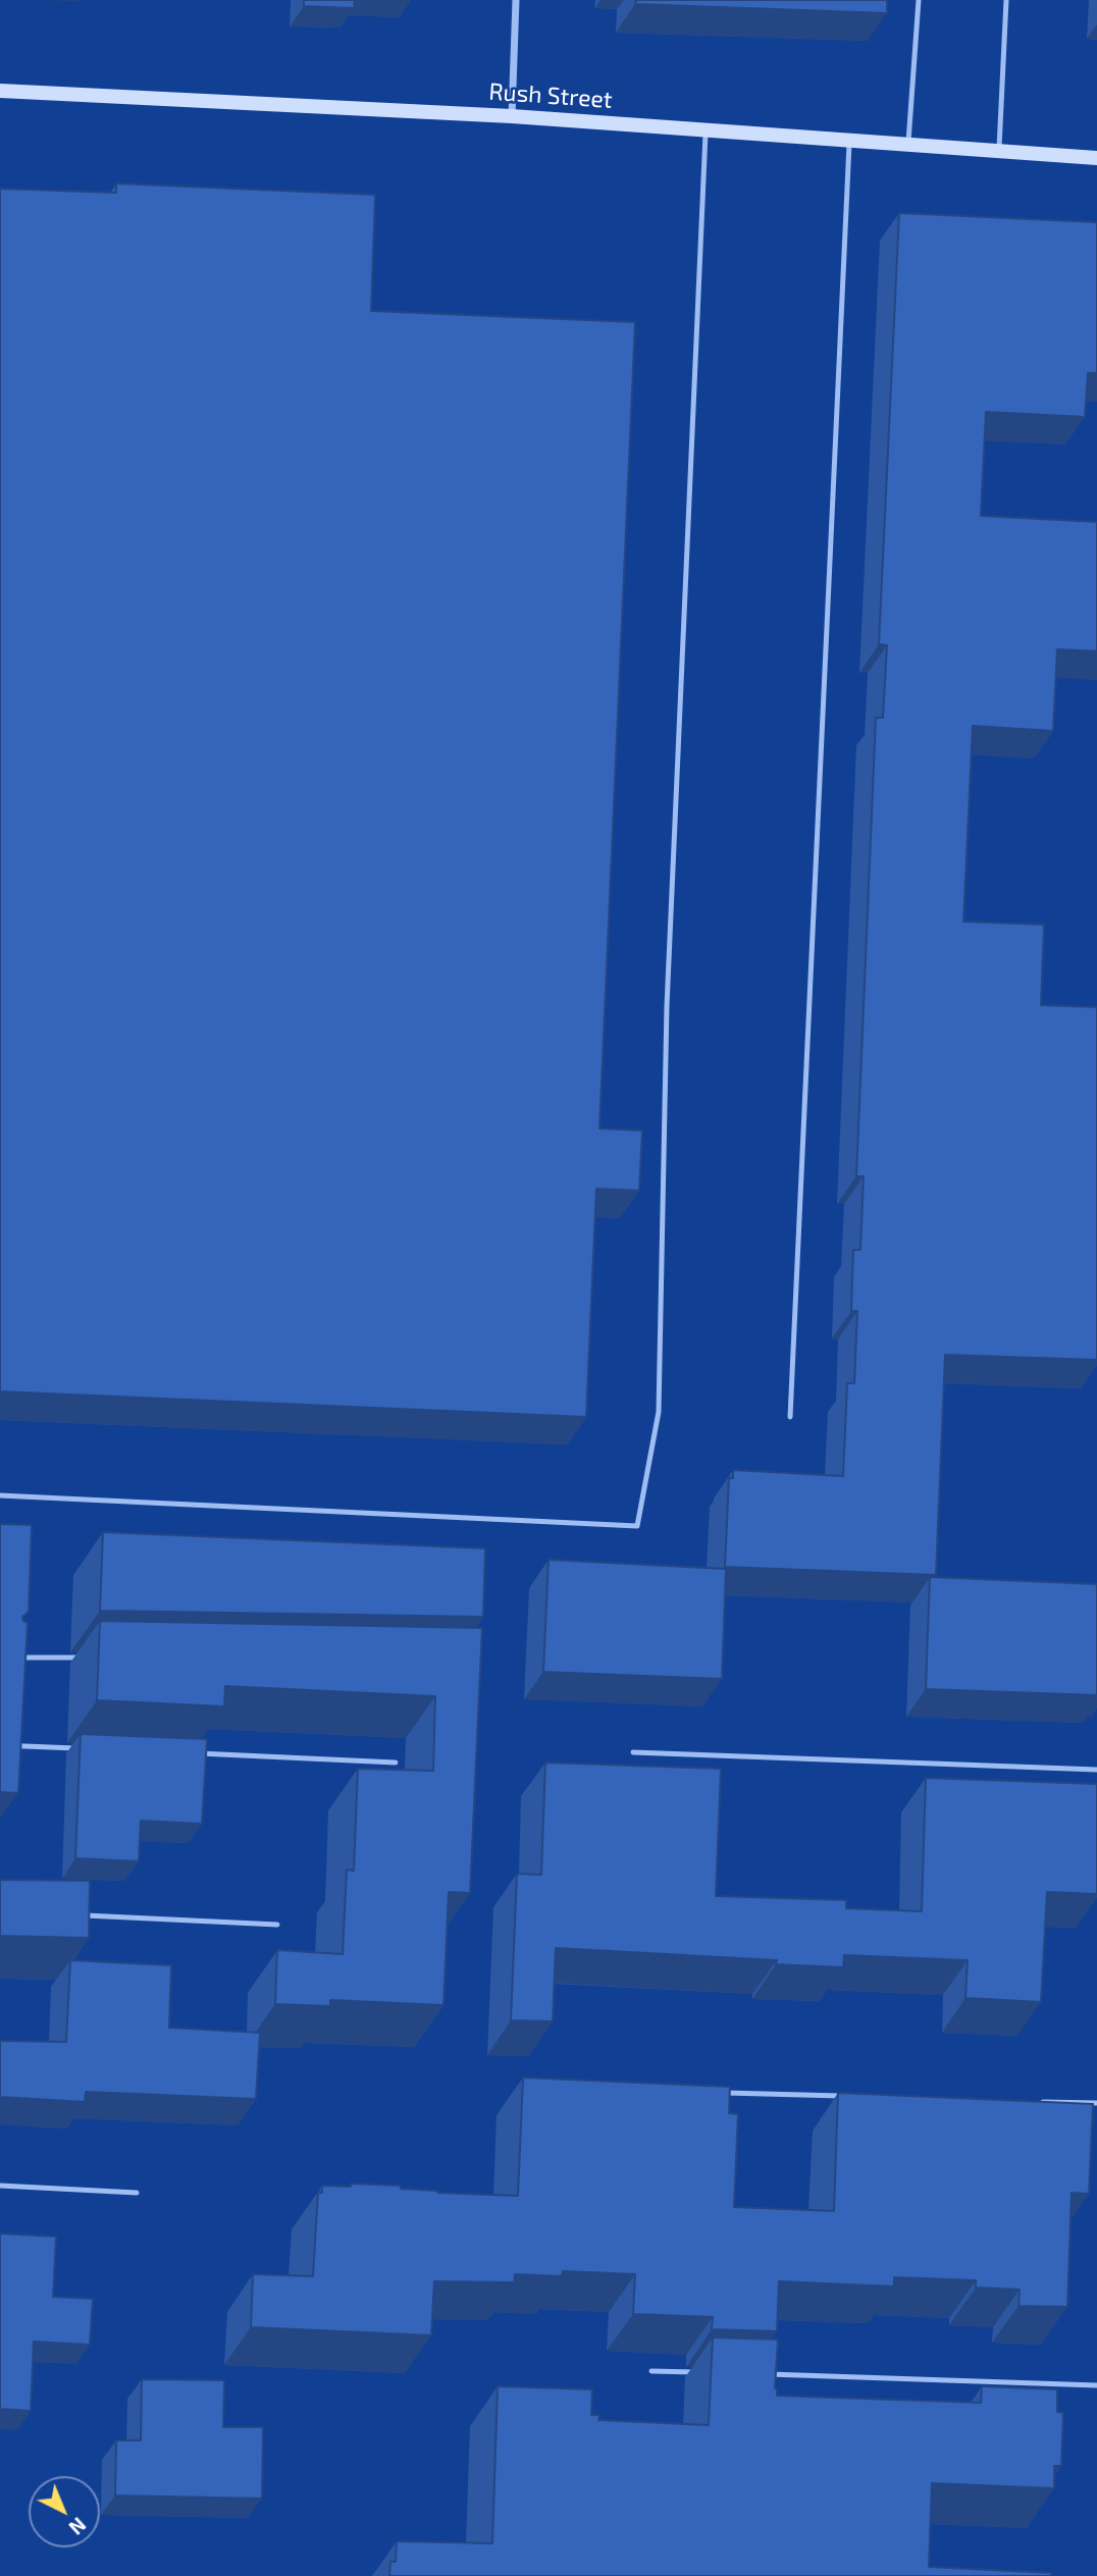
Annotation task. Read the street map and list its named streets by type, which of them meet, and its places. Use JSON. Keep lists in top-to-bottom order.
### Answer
{
  "streets": {
    "street": ["Rush Street"]
  },
  "north": "bottom right"
}
